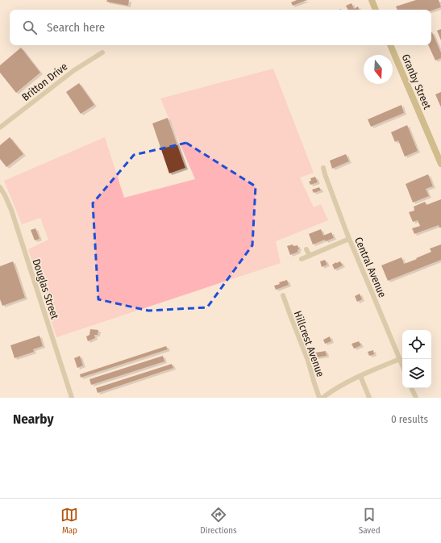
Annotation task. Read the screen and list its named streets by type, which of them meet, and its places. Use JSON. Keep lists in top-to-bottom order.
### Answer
{
  "streets": {
    "main road": ["Granby Street"],
    "street": [
      "Britton Drive",
      "Central Avenue",
      "Douglas Street",
      "Hillcrest Avenue"
    ]
  },
  "north": "bottom",
  "page": {
    "search": "Search here",
    "heading": ["Nearby", "0 results"],
    "nav": ["Map", "Directions", "Saved"]
  }
}
